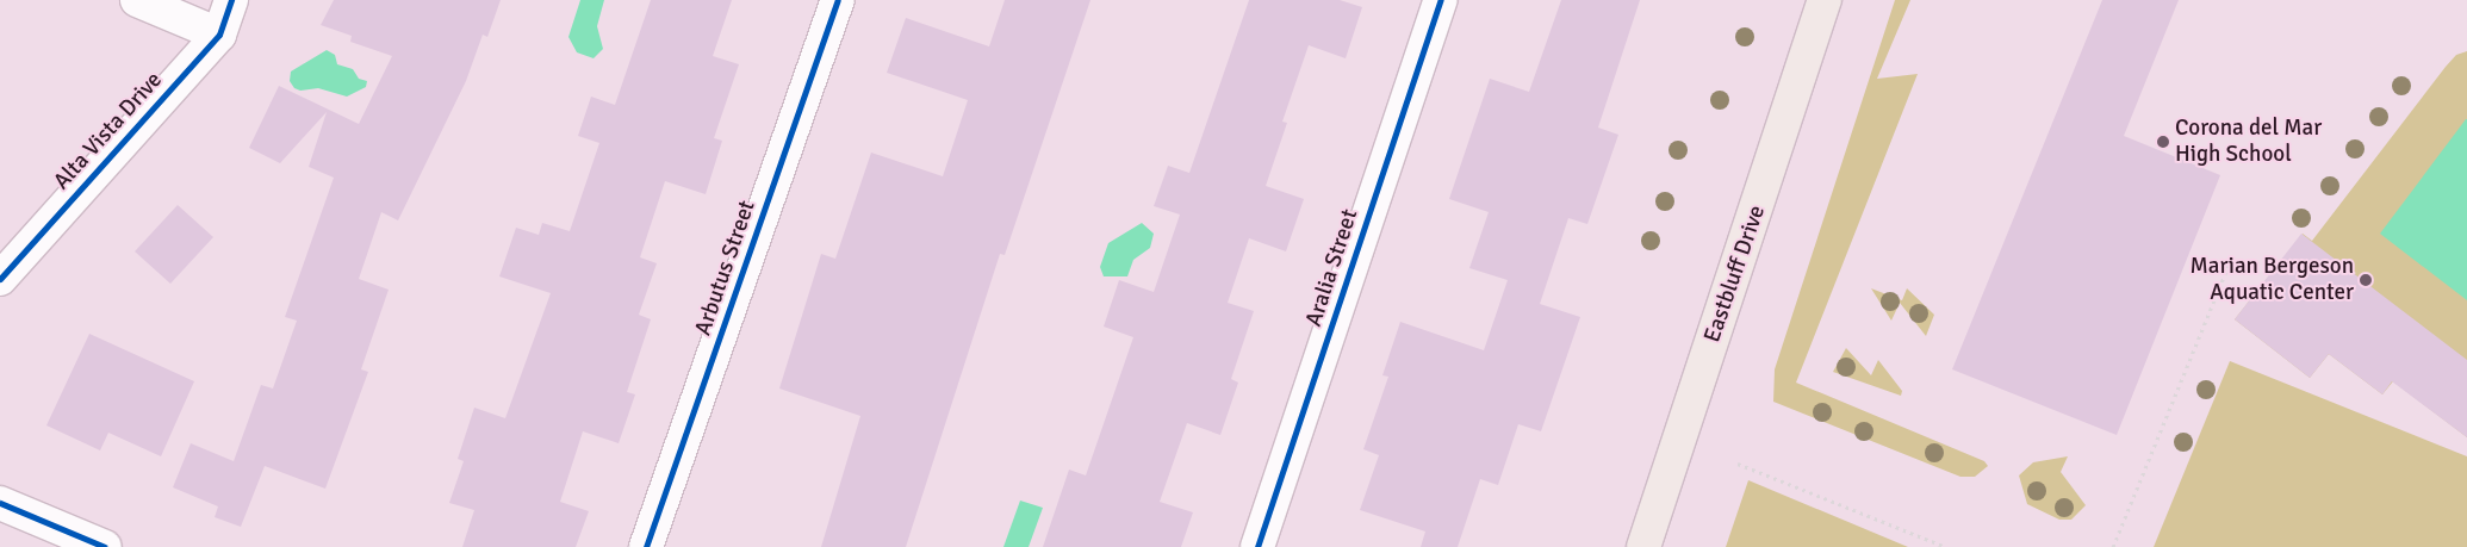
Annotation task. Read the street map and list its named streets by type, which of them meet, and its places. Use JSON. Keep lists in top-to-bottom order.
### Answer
{
  "streets": {
    "main road": ["Eastbluff Drive"],
    "street": ["Alta Vista Drive", "Arbutus Street", "Aralia Street"]
  },
  "places": ["Corona del Mar High School", "Marian Bergeson Aquatic Center"]
}
